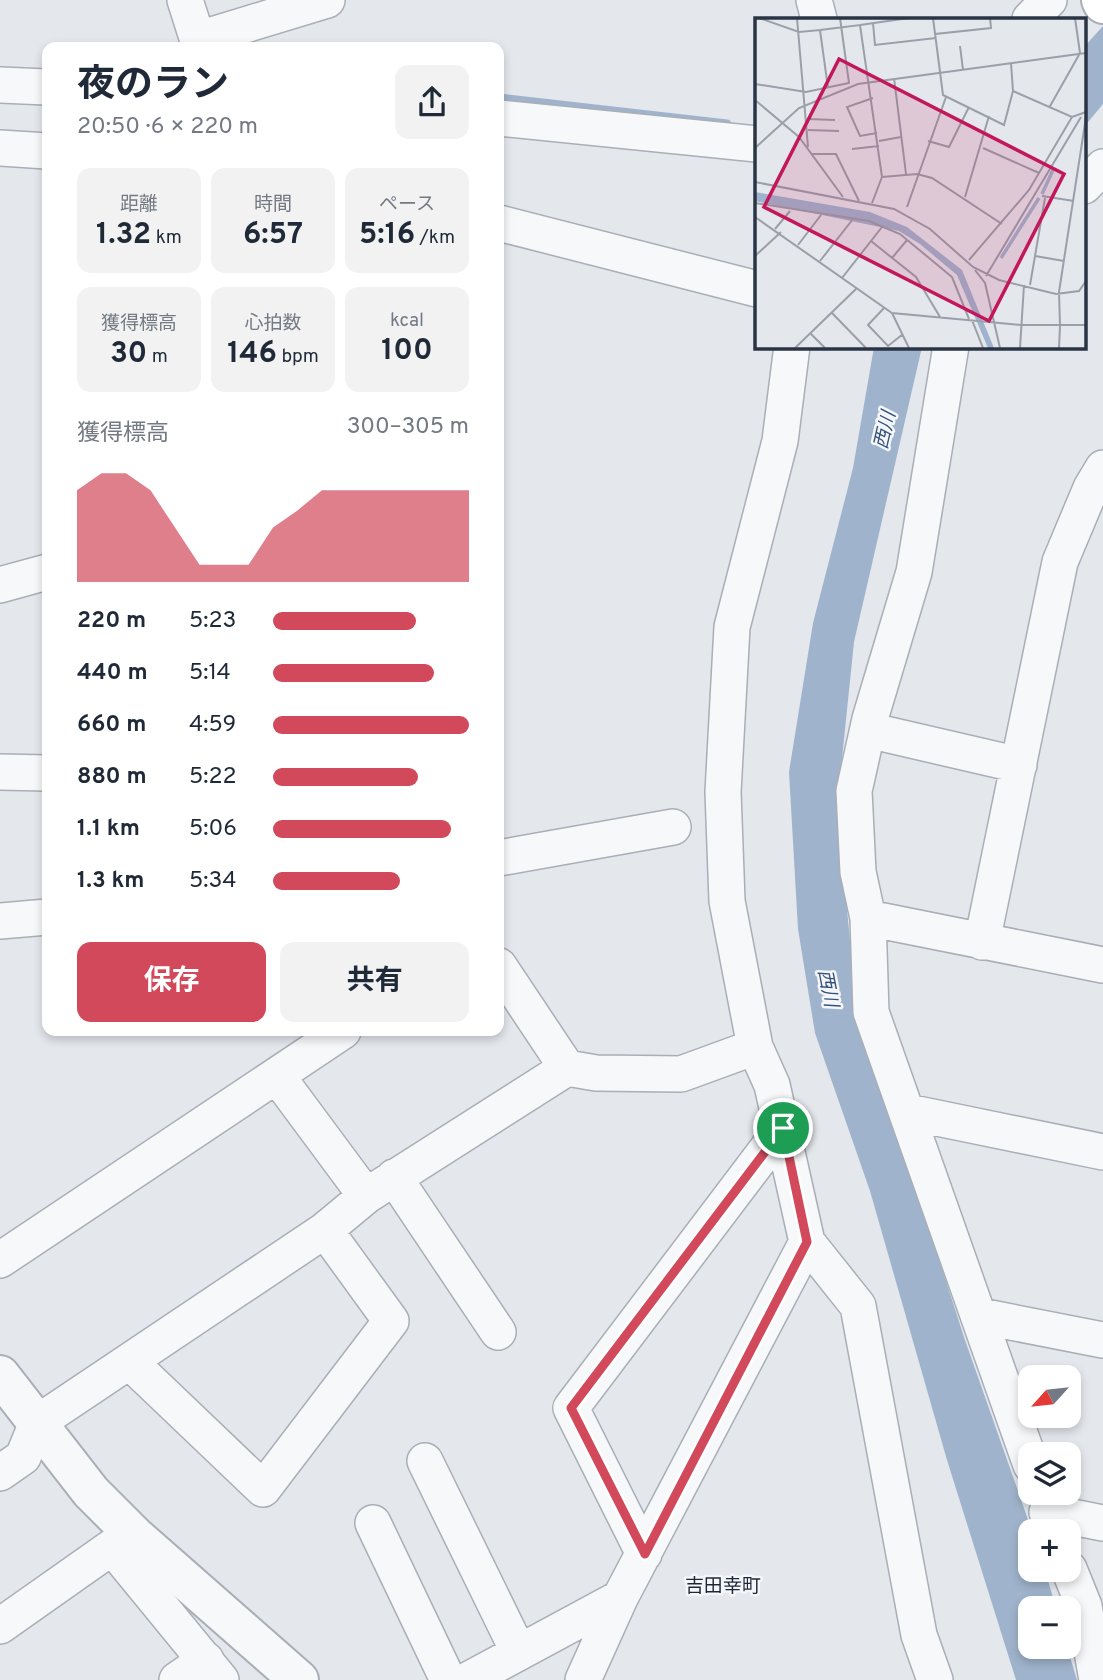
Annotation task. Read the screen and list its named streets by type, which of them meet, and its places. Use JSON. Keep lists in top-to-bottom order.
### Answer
{
  "districts": ["吉田幸町"],
  "water": ["西川"],
  "north": "bottom left",
  "page": {
    "heading": ["夜のラン", "20:50 · 6 × 220 m"],
    "stats": [
      ["距離", "1.32 km"],
      ["時間", "6:57"],
      ["ペース", "5:16 /km"],
      ["獲得標高", "30 m"],
      ["心拍数", "146 bpm"],
      ["kcal", "100"]
    ],
    "chart": ["獲得標高", "300–305 m"],
    "list": [
      {
        "name": "220 m",
        "note": "5:23"
      },
      {
        "name": "440 m",
        "note": "5:14"
      },
      {
        "name": "660 m",
        "note": "4:59"
      },
      {
        "name": "880 m",
        "note": "5:22"
      },
      {
        "name": "1.1 km",
        "note": "5:06"
      },
      {
        "name": "1.3 km",
        "note": "5:34"
      }
    ],
    "buttons": ["保存", "共有"],
    "map_buttons": ["+", "−"]
  }
}
